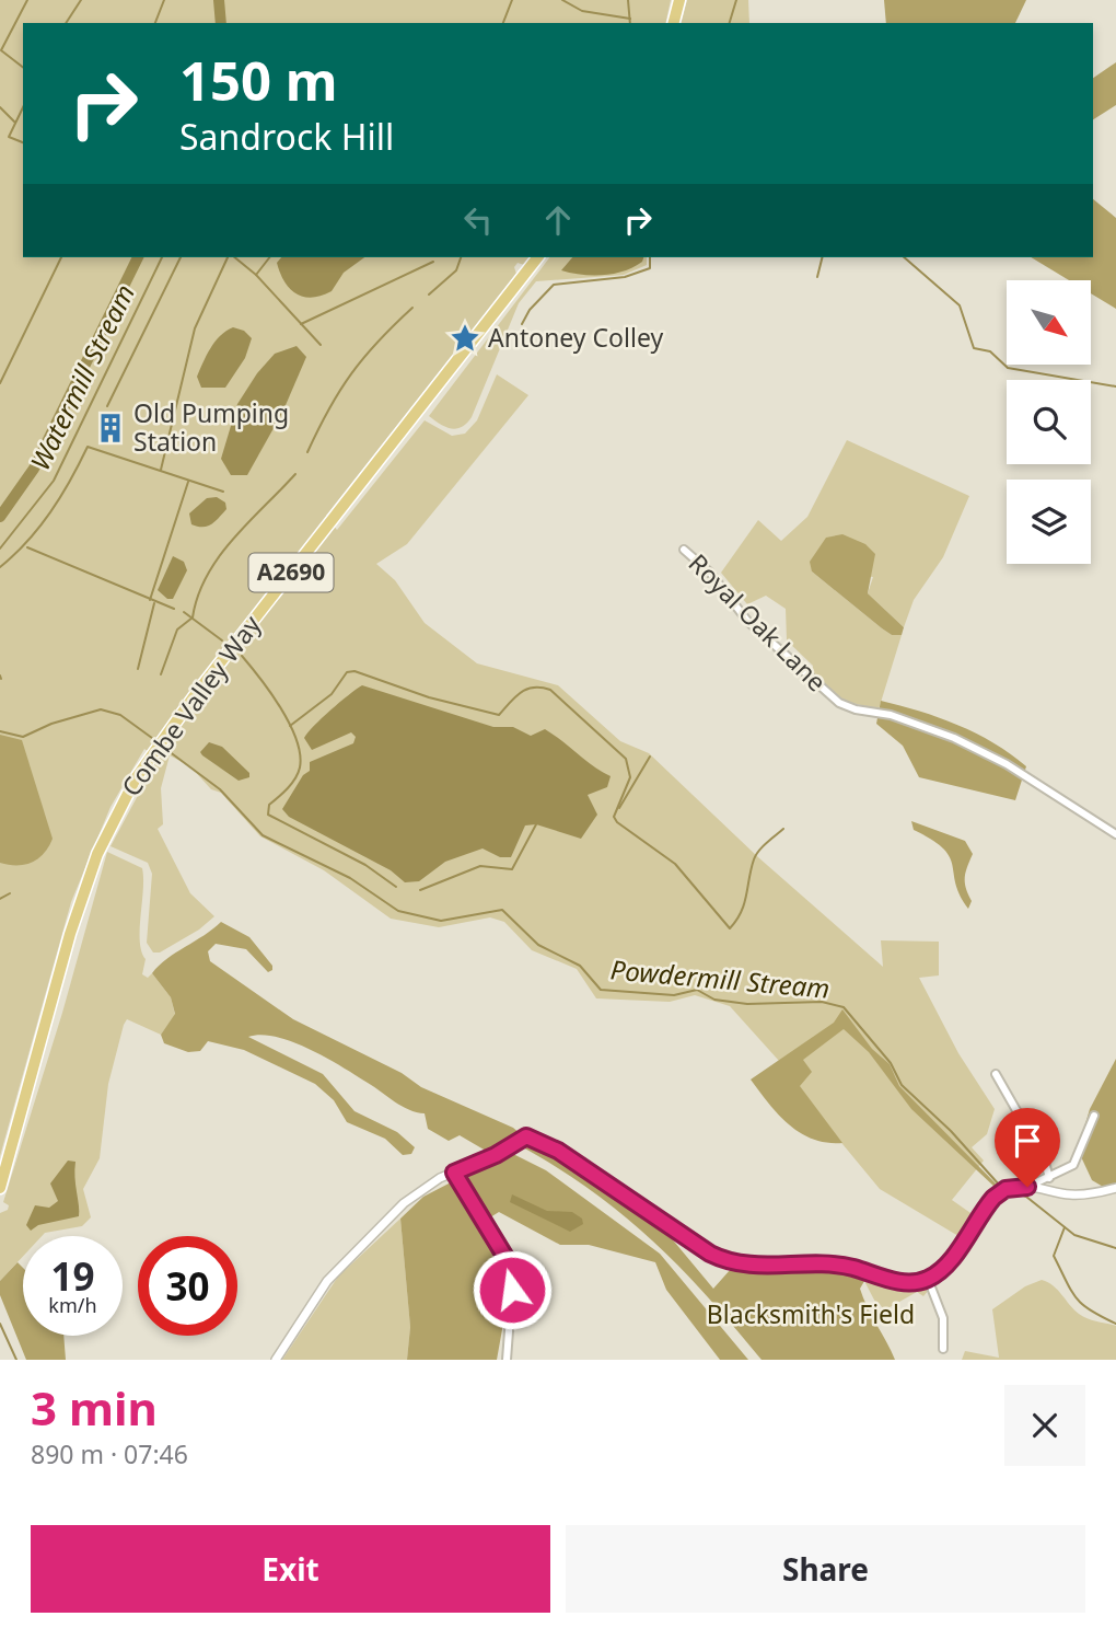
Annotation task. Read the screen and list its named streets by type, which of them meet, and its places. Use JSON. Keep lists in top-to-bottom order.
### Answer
{
  "streets": {
    "main road": ["A2690", "Combe Valley Way"],
    "street": ["Royal Oak Lane"]
  },
  "water": ["Watermill Stream", "Powdermill Stream"],
  "parks": ["Blacksmith's Field"],
  "places": {
    "place": ["Antoney Colley"],
    "building": ["Old Pumping Station"]
  },
  "north": "bottom right",
  "page": {
    "turn": ["150 m", "Sandrock Hill"],
    "speed": "19 km/h",
    "limit": "30",
    "heading": ["3 min", "890 m · 07:46"],
    "buttons": ["Exit", "Share"]
  }
}
